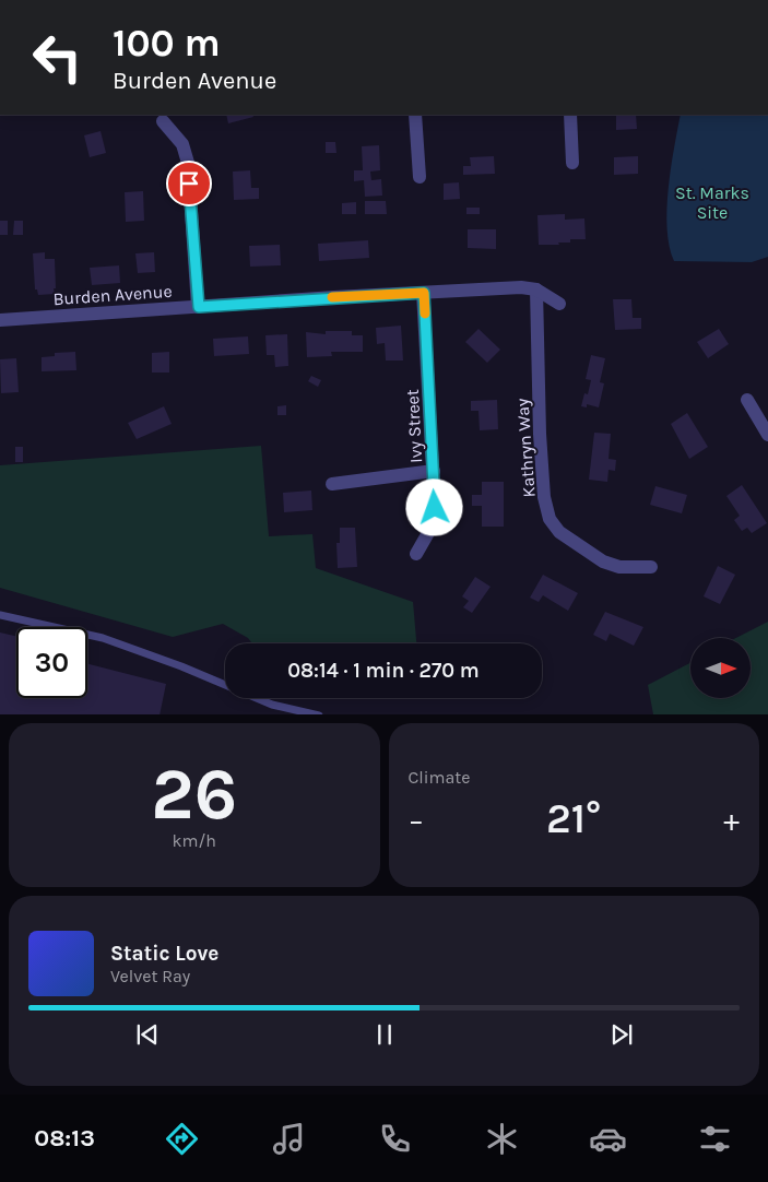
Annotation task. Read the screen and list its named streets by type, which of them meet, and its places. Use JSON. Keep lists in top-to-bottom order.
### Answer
{
  "streets": {
    "street": ["Burden Avenue", "Ivy Street", "Kathryn Way"]
  },
  "crossings": [
    ["Burden Avenue", "Ivy Street"],
    ["Burden Avenue", "Kathryn Way"]
  ],
  "parks": ["St. Marks Site"],
  "north": "right",
  "page": {
    "turn": ["100 m", "Burden Avenue"],
    "limit": "30",
    "trip": "08:14 · 1 min · 270 m",
    "tile": [
      ["26", "km/h"],
      "Climate"
    ],
    "heat": ["−", "21°", "+"],
    "song": ["Static Love", "Velvet Ray"],
    "tabs": "08:13"
  }
}
